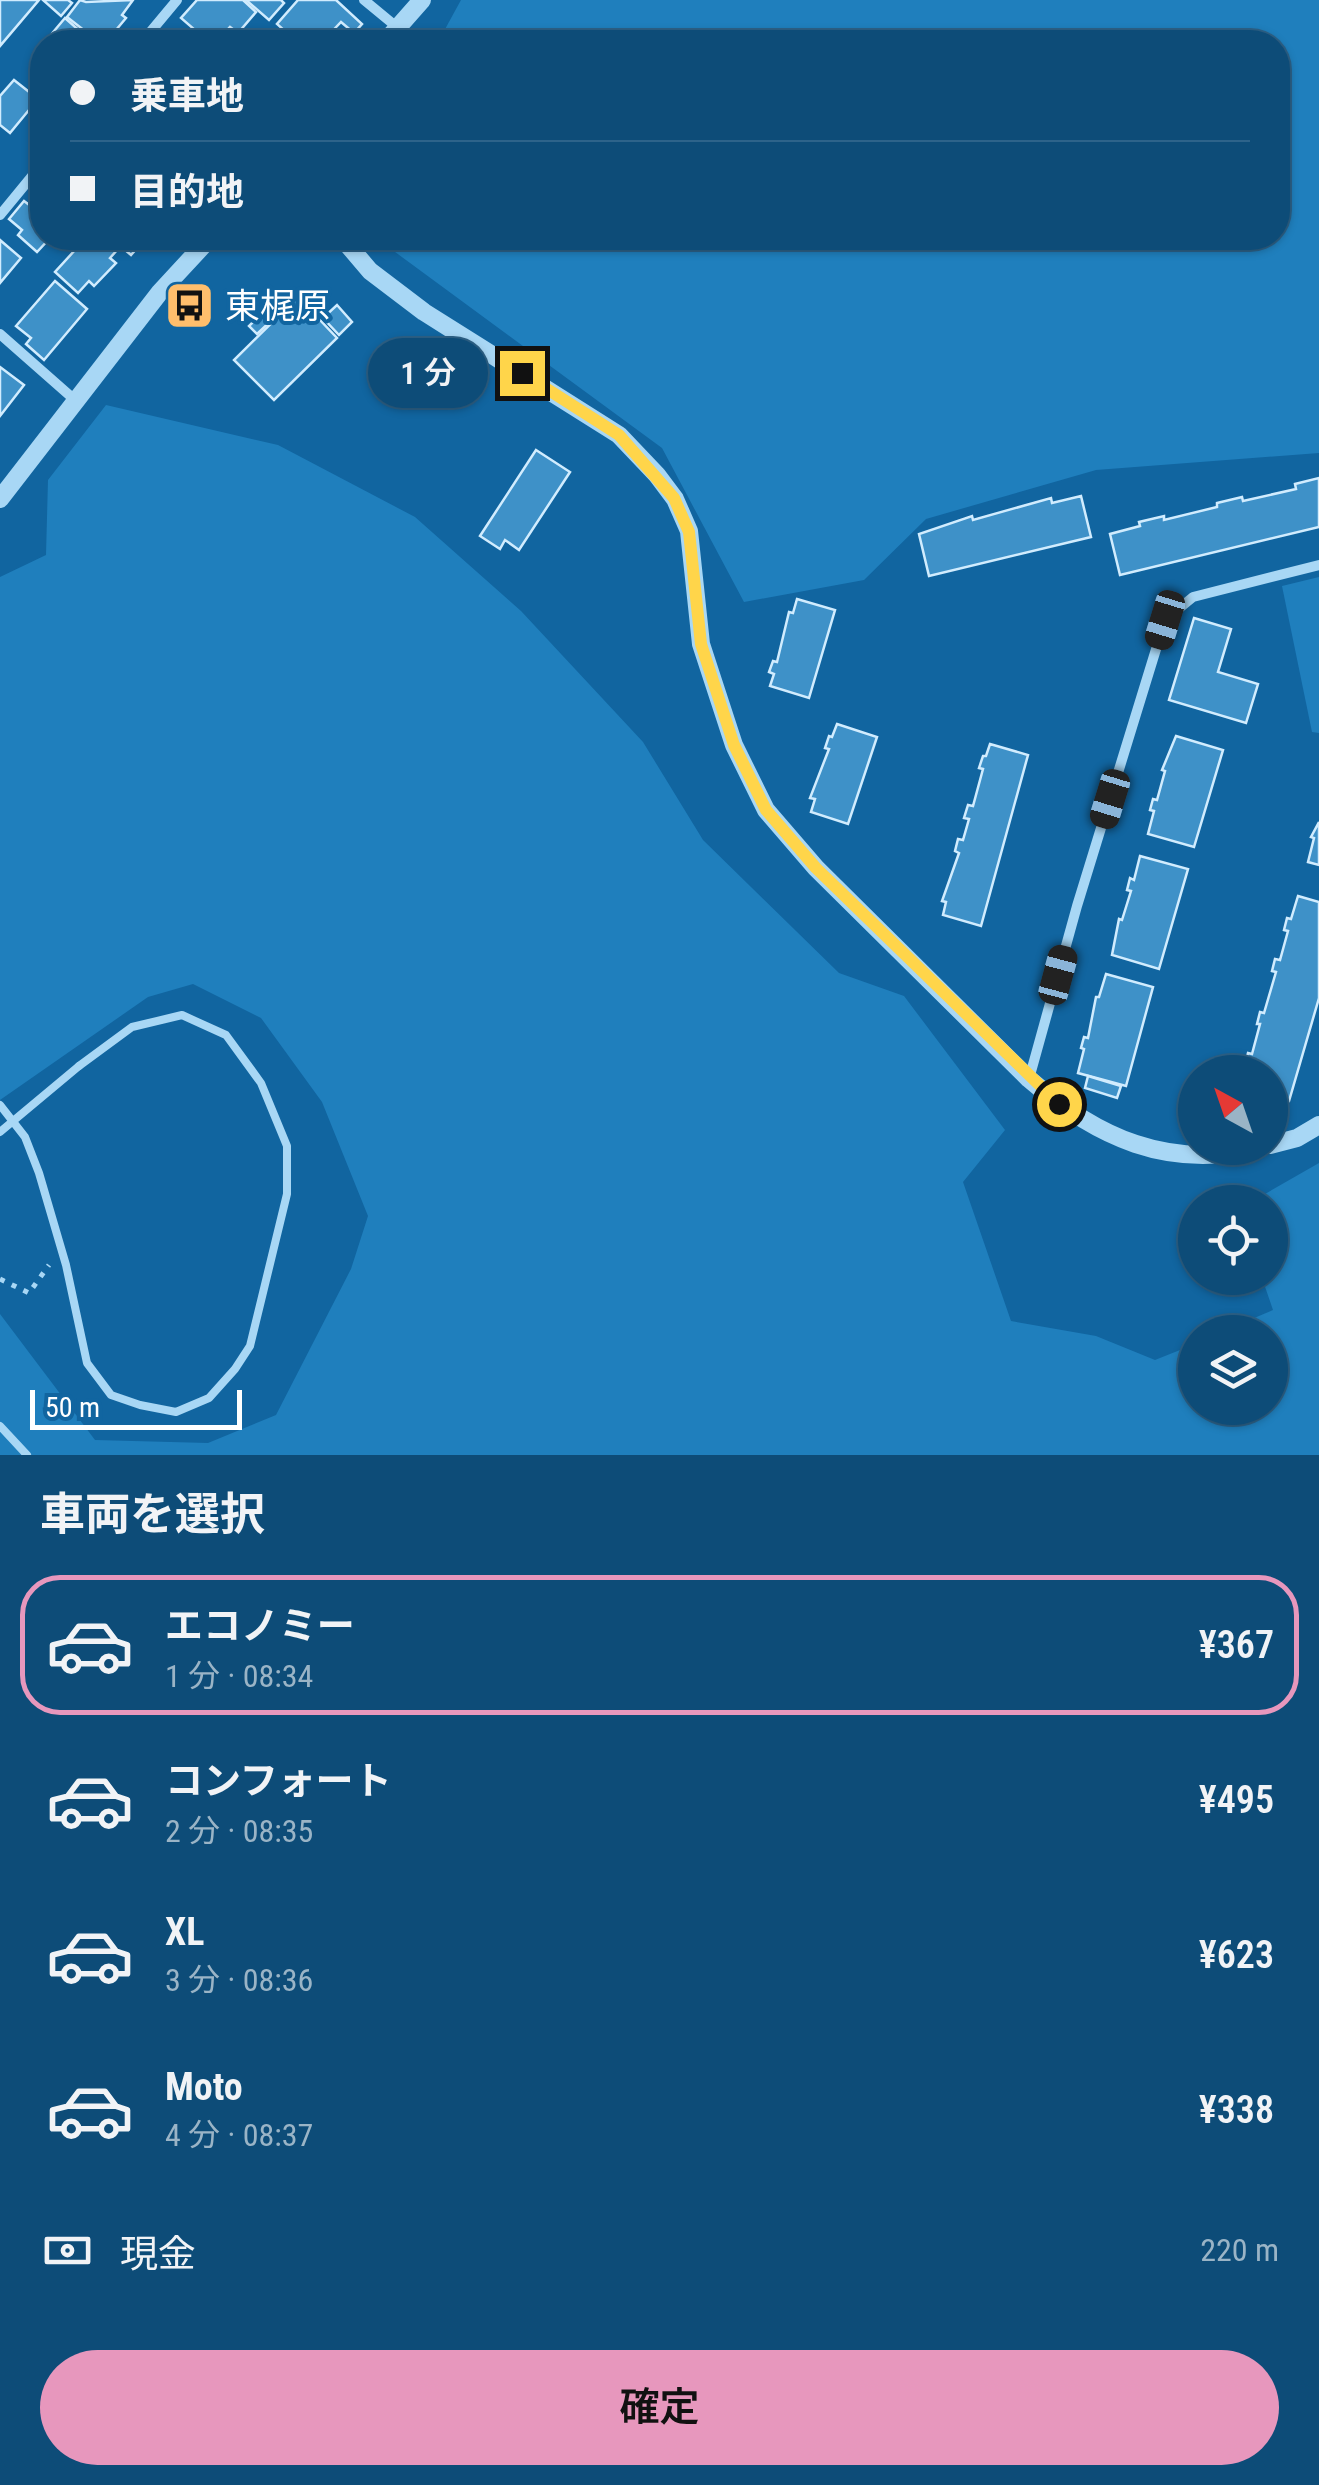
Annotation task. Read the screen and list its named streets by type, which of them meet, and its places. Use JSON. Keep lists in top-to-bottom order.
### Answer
{
  "places": {
    "bus stop": ["東梶原"]
  },
  "scale_bar": "50 m",
  "north": "top left",
  "page": {
    "banner": ["乗車地", "目的地"],
    "bubble": "1 分",
    "scale": "50 m",
    "heading": "車両を選択",
    "list": [
      {
        "name": "エコノミー",
        "note": "1 分 · 08:34",
        "value": "¥367"
      },
      {
        "name": "コンフォート",
        "note": "2 分 · 08:35",
        "value": "¥495"
      },
      {
        "name": "XL",
        "note": "3 分 · 08:36",
        "value": "¥623"
      },
      {
        "name": "Moto",
        "note": "4 分 · 08:37",
        "value": "¥338"
      }
    ],
    "pay": ["現金", "220 m"],
    "buttons": "確定"
  }
}
